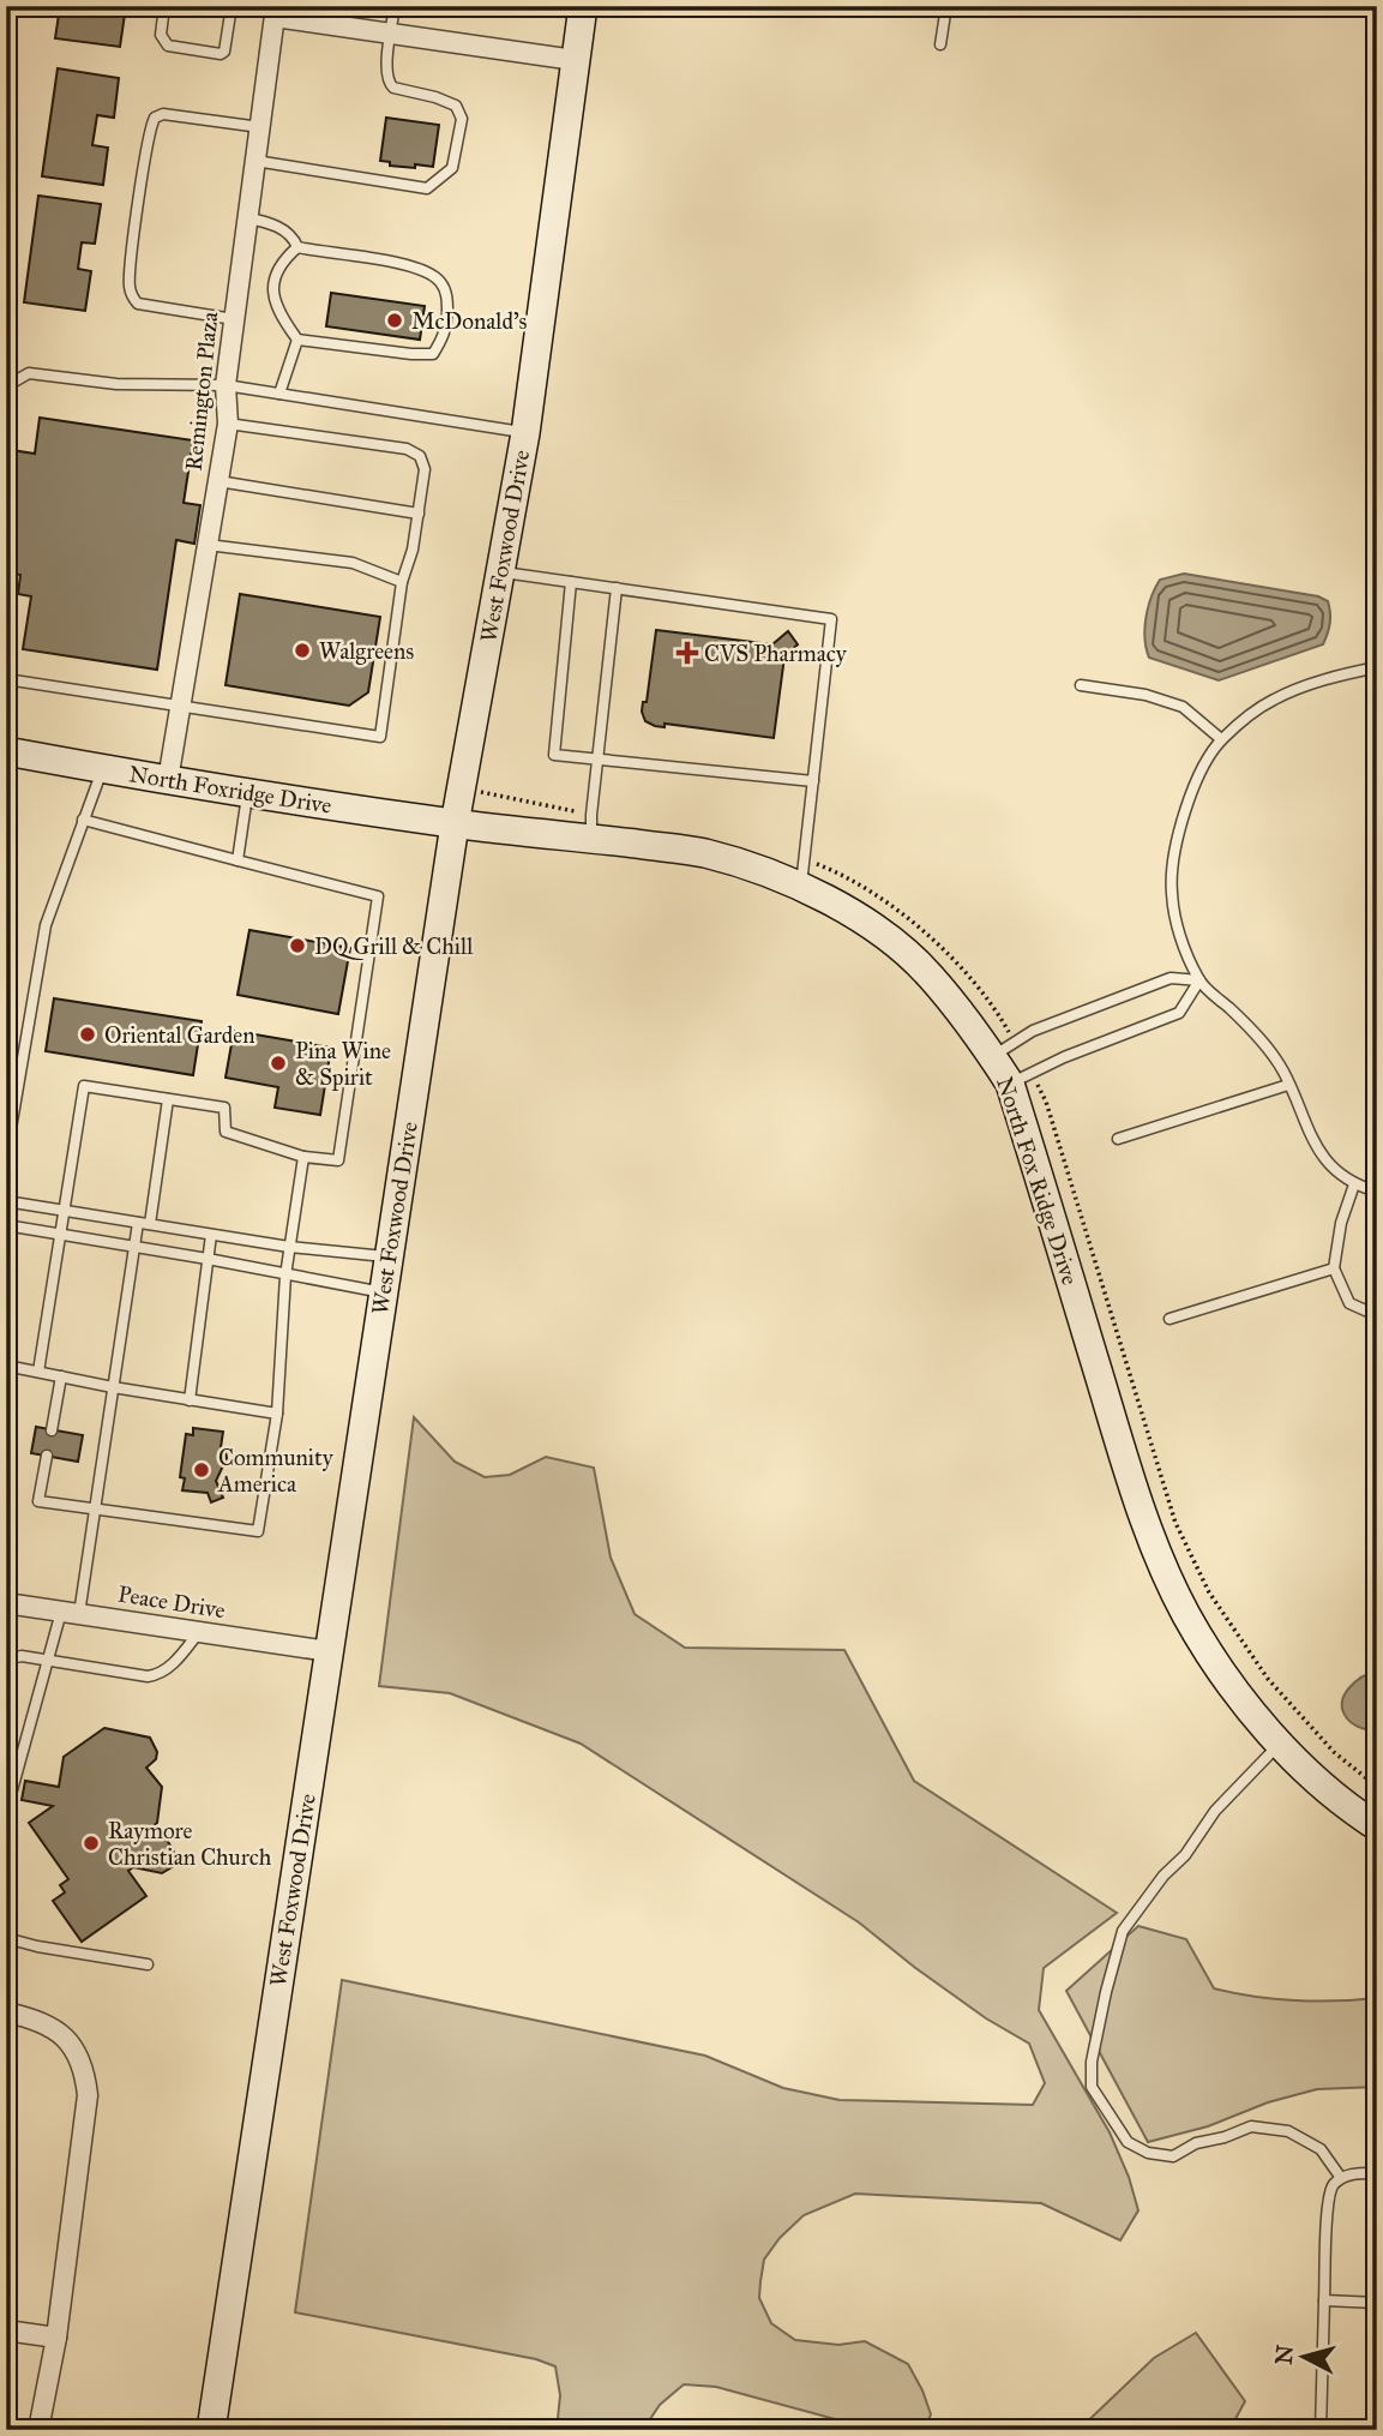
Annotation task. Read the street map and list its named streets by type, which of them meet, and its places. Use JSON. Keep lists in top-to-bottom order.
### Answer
{
  "streets": {
    "main road": ["West Foxwood Drive", "North Foxridge Drive", "North Fox Ridge Drive"],
    "street": ["Remington Plaza", "Peace Drive"]
  },
  "crossings": [
    ["Remington Plaza", "North Foxridge Drive"],
    ["West Foxwood Drive", "North Foxridge Drive"],
    ["West Foxwood Drive", "North Fox Ridge Drive"],
    ["West Foxwood Drive", "Peace Drive"],
    ["North Foxridge Drive", "North Fox Ridge Drive"]
  ],
  "places": {
    "other": [
      "McDonald's",
      "Walgreens",
      "DQ Grill & Chill",
      "Oriental Garden",
      "Pina Wine & Spirit",
      "Community America",
      "Raymore Christian Church"
    ],
    "health": ["CVS Pharmacy"]
  },
  "north": "left"
}
